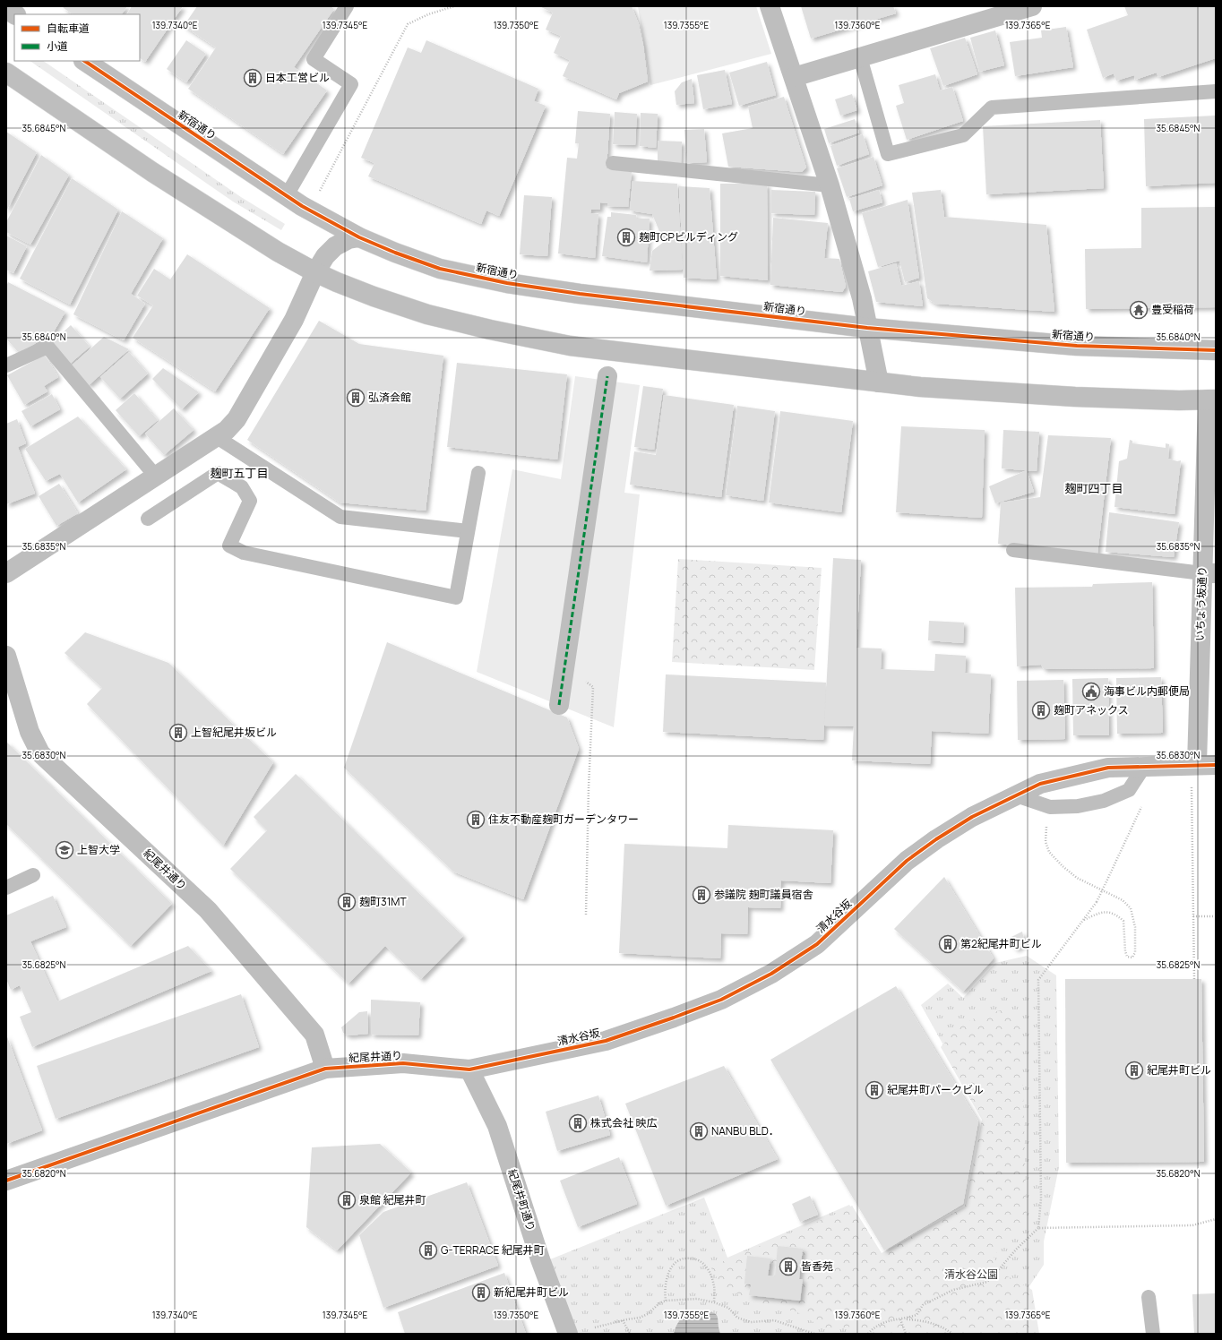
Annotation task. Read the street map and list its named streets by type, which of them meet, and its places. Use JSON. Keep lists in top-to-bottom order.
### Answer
{
  "streets": {
    "main road": [
      "新宿通り",
      "いちょう坂通り",
      "紀尾井通り",
      "清水谷坂",
      "紀尾井町通り"
    ]
  },
  "crossings": [
    ["いちょう坂通り", "清水谷坂"],
    ["紀尾井通り", "清水谷坂"],
    ["紀尾井通り", "紀尾井町通り"],
    ["清水谷坂", "紀尾井町通り"]
  ],
  "districts": ["麹町五丁目", "麹町四丁目"],
  "parks": ["清水谷公園"],
  "places": {
    "building": [
      "日本工営ビル",
      "麹町CPビルディング",
      "弘済会館",
      "麹町アネックス",
      "上智紀尾井坂ビル",
      "住友不動産麹町ガーデンタワー",
      "参議院 麹町議員宿舎",
      "麹町31MT",
      "第2紀尾井町ビル",
      "紀尾井町ビル",
      "紀尾井町パークビル",
      "株式会社 映広",
      "NANBU BLD．",
      "泉館 紀尾井町",
      "G-TERRACE 紀尾井町",
      "皆香苑",
      "新紀尾井町ビル"
    ],
    "temple": ["豊受稲荷"],
    "public building": ["海事ビル内郵便局"],
    "school or university": ["上智大学"]
  },
  "legend": ["自転車道", "小道"],
  "coordinates": [
    "139.7340°E",
    "139.7345°E",
    "139.7350°E",
    "139.7355°E",
    "139.7360°E",
    "139.7365°E",
    "35.6845°N",
    "35.6840°N",
    "35.6835°N",
    "35.6830°N",
    "35.6825°N",
    "35.6820°N"
  ]
}
